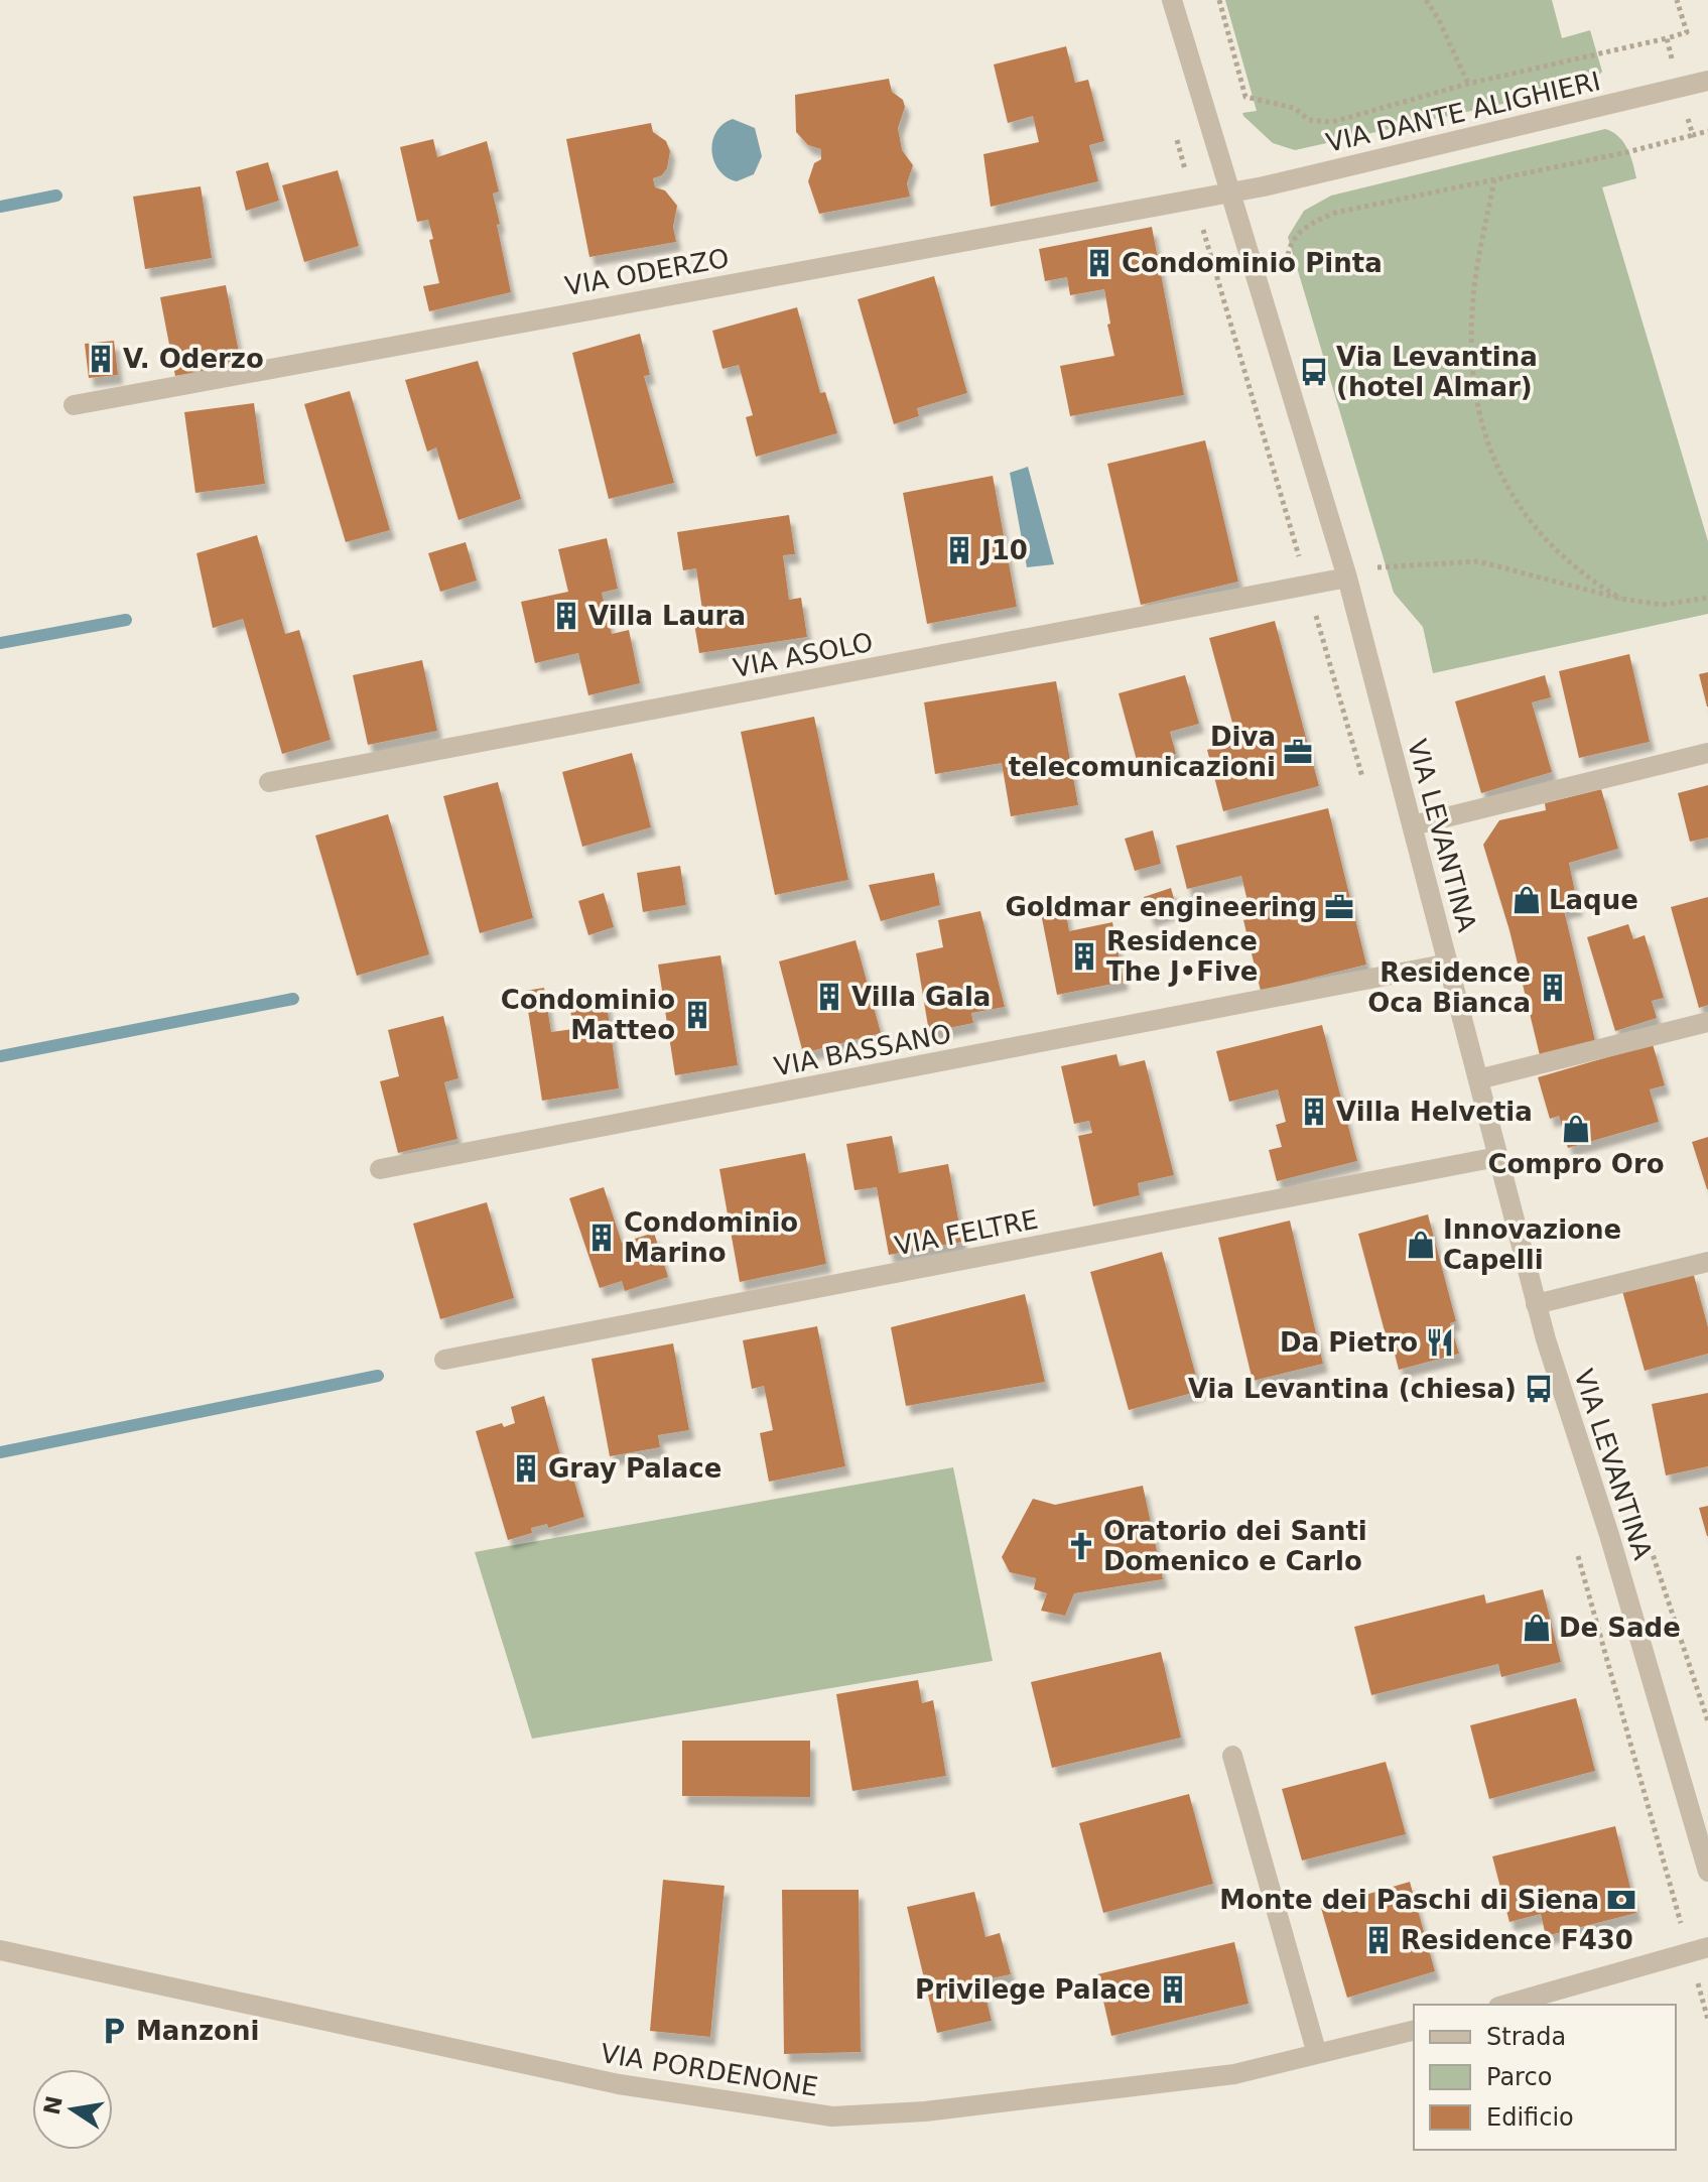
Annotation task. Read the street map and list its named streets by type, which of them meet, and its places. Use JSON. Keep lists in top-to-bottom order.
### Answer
{
  "streets": {
    "street": [
      "VIA DANTE ALIGHIERI",
      "VIA ODERZO",
      "VIA ASOLO",
      "VIA LEVANTINA",
      "VIA BASSANO",
      "VIA FELTRE",
      "VIA PORDENONE"
    ]
  },
  "crossings": [
    ["VIA DANTE ALIGHIERI", "VIA ODERZO"],
    ["VIA DANTE ALIGHIERI", "VIA LEVANTINA"],
    ["VIA ODERZO", "VIA LEVANTINA"],
    ["VIA ASOLO", "VIA LEVANTINA"],
    ["VIA LEVANTINA", "VIA BASSANO"],
    ["VIA LEVANTINA", "VIA FELTRE"]
  ],
  "places": {
    "building": [
      "Condominio Pinta",
      "V. Oderzo",
      "J10",
      "Villa Laura",
      "Residence The J•Five",
      "Residence Oca Bianca",
      "Villa Gala",
      "Condominio Matteo",
      "Villa Helvetia",
      "Condominio Marino",
      "Gray Palace",
      "Residence F430",
      "Privilege Palace"
    ],
    "bus stop": ["Via Levantina (hotel Almar)", "Via Levantina (chiesa)"],
    "office": ["Diva telecomunicazioni", "Goldmar engineering"],
    "shop": [
      "Laque",
      "Compro Oro",
      "Innovazione Capelli",
      "De Sade"
    ],
    "restaurant": ["Da Pietro"],
    "church": ["Oratorio dei Santi Domenico e Carlo"],
    "bank": ["Monte dei Paschi di Siena"],
    "parking": ["Manzoni"]
  },
  "legend": ["Strada", "Parco", "Edificio"],
  "north": "left"
}
